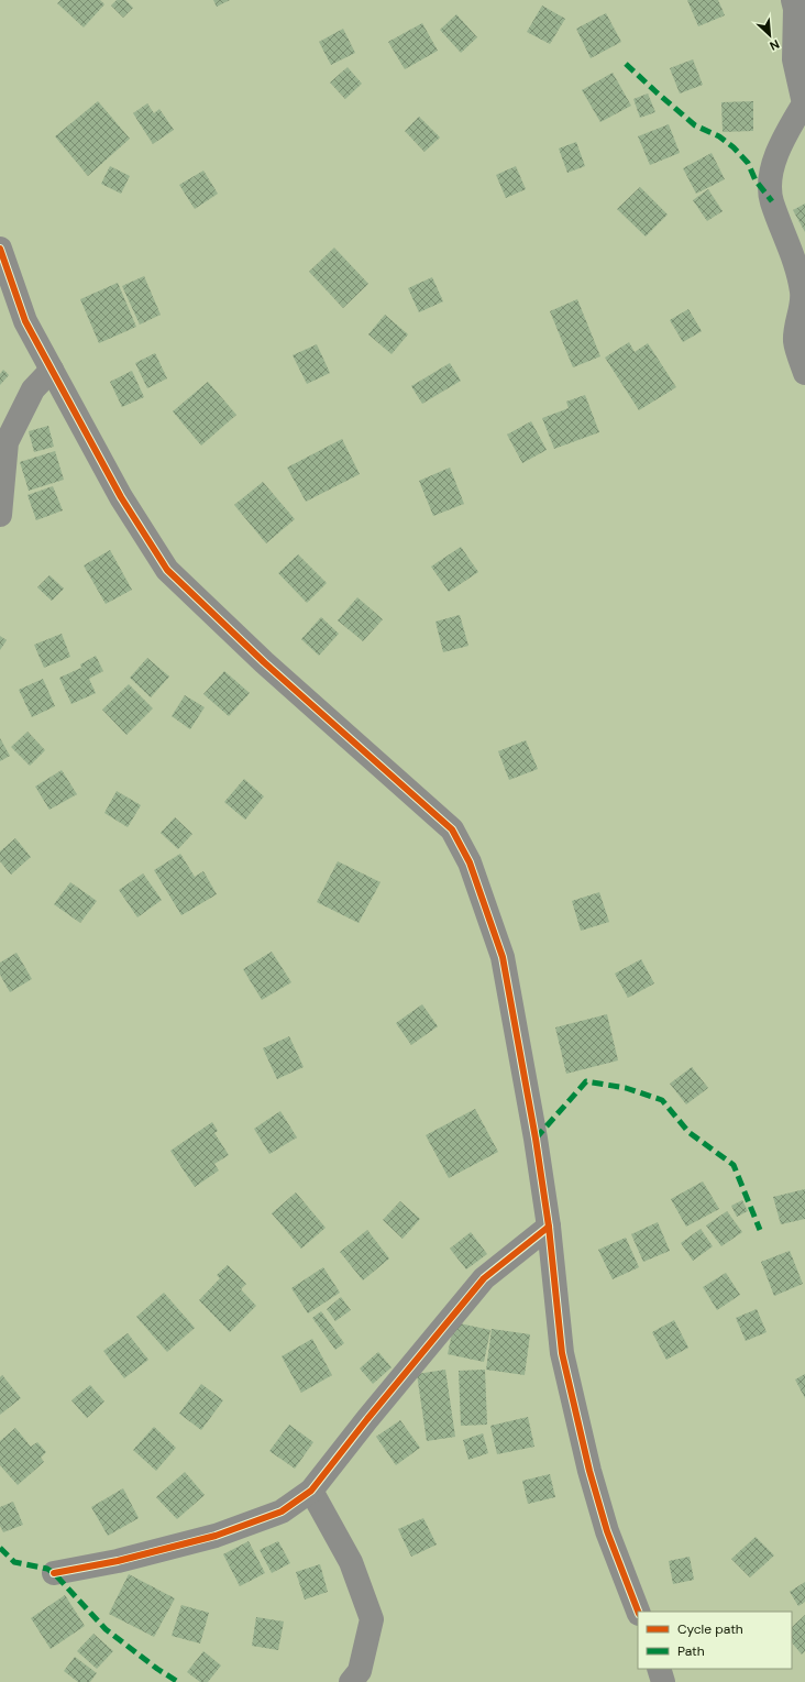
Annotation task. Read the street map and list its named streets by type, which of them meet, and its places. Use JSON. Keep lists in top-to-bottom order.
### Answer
{
  "legend": ["Cycle path", "Path"],
  "north": "bottom right"
}
